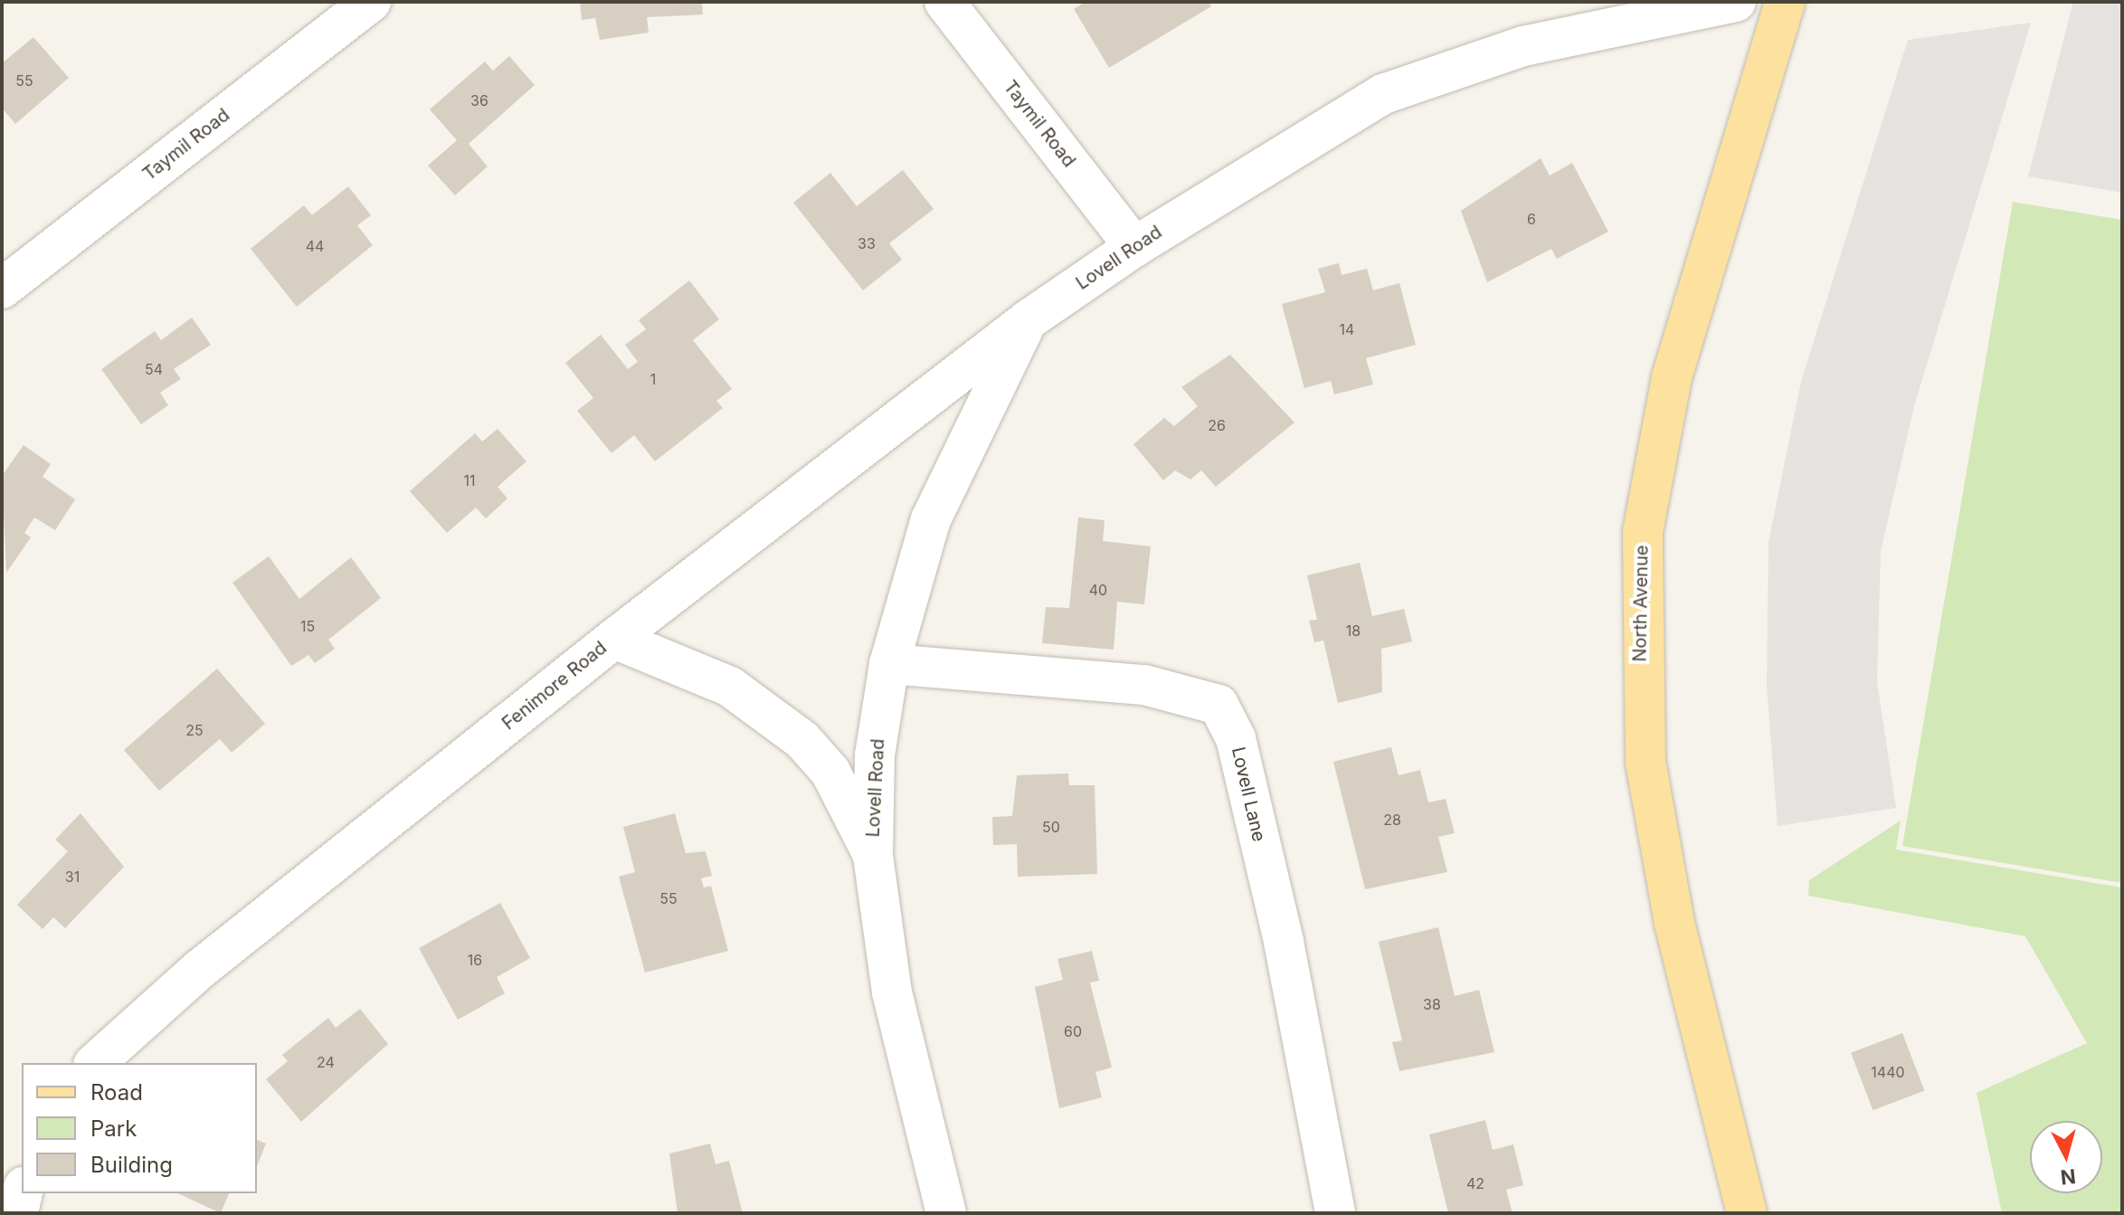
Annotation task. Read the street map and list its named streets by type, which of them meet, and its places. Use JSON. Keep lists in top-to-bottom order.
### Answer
{
  "streets": {
    "main road": ["North Avenue"],
    "street": [
      "Taymil Road",
      "Lovell Road",
      "Fenimore Road",
      "Lovell Lane"
    ]
  },
  "crossings": [
    ["Taymil Road", "Lovell Road"],
    ["Lovell Road", "Fenimore Road"],
    ["Lovell Road", "Lovell Lane"]
  ],
  "house_numbers": [
    "55",
    "36",
    "6",
    "33",
    "44",
    "14",
    "54",
    "1",
    "26",
    "11",
    "40",
    "15",
    "18",
    "25",
    "28",
    "50",
    "31",
    "55",
    "16",
    "38",
    "60",
    "24",
    "1440",
    "42"
  ],
  "legend": ["Road", "Park", "Building"],
  "north": "bottom"
}
